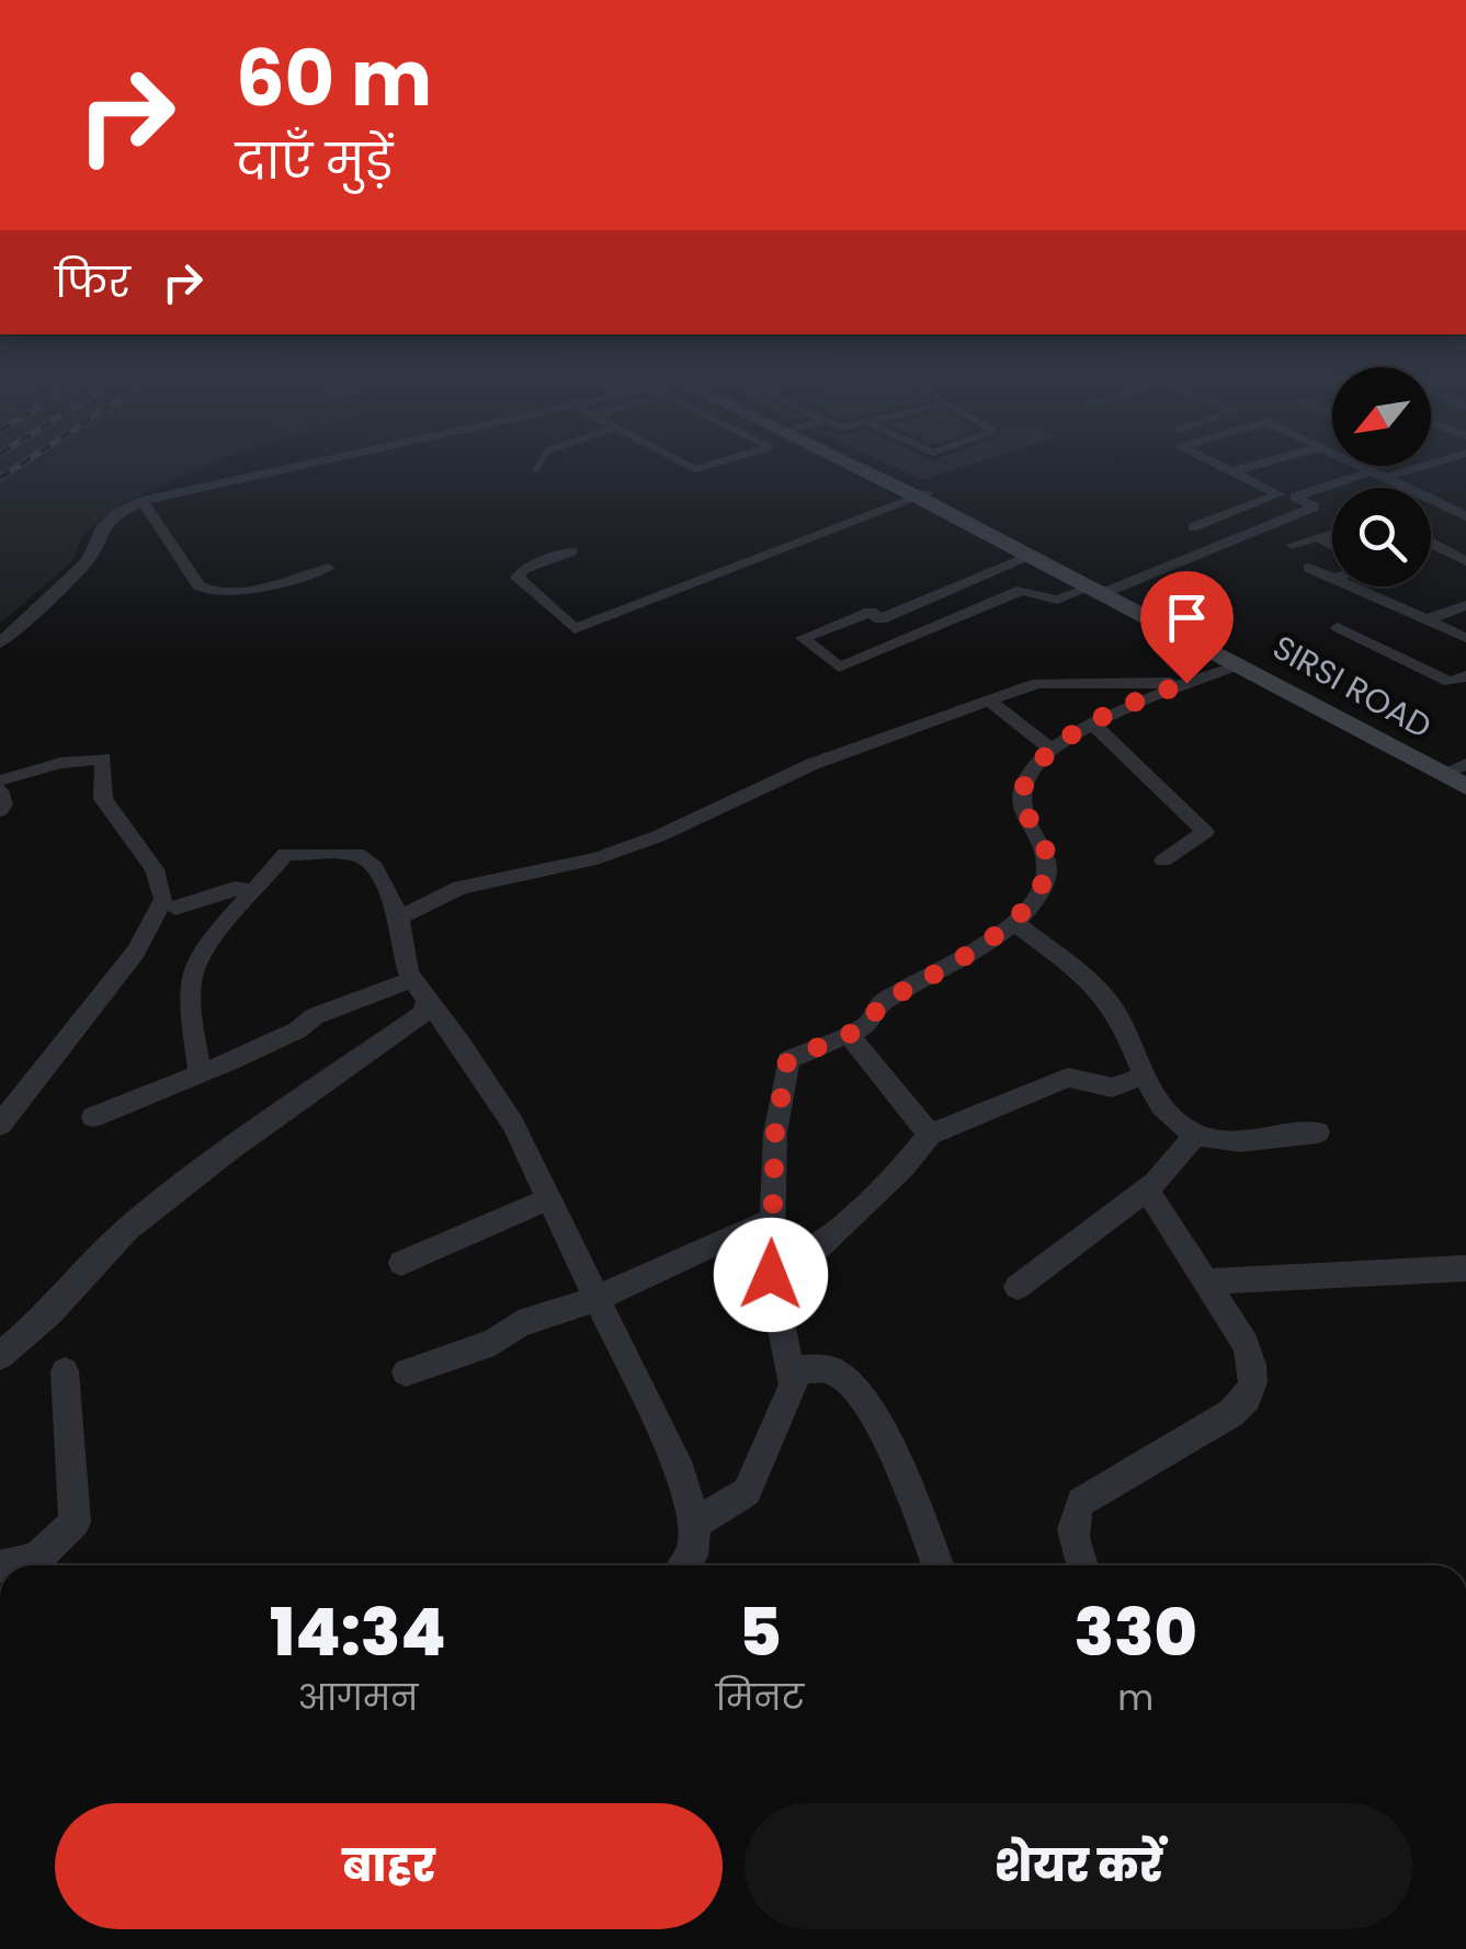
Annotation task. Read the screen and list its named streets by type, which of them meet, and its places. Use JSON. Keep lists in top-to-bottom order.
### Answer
{
  "streets": {
    "street": ["SIRSI ROAD"]
  },
  "north": "bottom left",
  "page": {
    "turn": ["60 m", "दाएँ मुड़ें"],
    "then": "फिर",
    "eta": [
      "14:34",
      "आगमन",
      "5",
      "मिनट",
      "330",
      "m"
    ],
    "buttons": ["बाहर", "शेयर करें"]
  }
}
